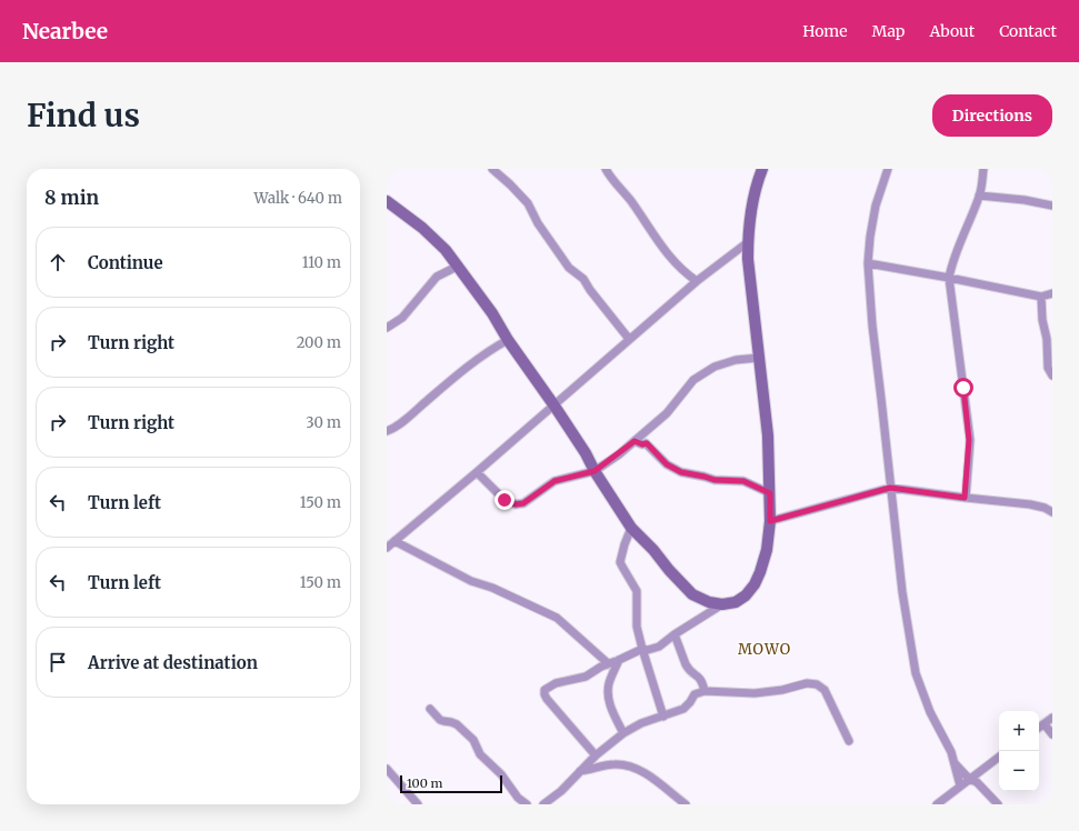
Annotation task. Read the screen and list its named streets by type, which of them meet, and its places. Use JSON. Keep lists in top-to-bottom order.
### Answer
{
  "districts": ["MOWO"],
  "scale_bar": "100 m",
  "page": {
    "header": "Nearbee",
    "nav": [
      "Home",
      "Map",
      "About",
      "Contact"
    ],
    "buttons": "Directions",
    "title": "Find us",
    "heading": ["8 min", "Walk · 640 m"],
    "list": [
      ["Continue", "110 m"],
      ["Turn right", "200 m"],
      ["Turn right", "30 m"],
      ["Turn left", "150 m"],
      ["Turn left", "150 m"],
      "Arrive at destination"
    ],
    "map_buttons": ["+", "−"],
    "scale": "100 m"
  }
}
